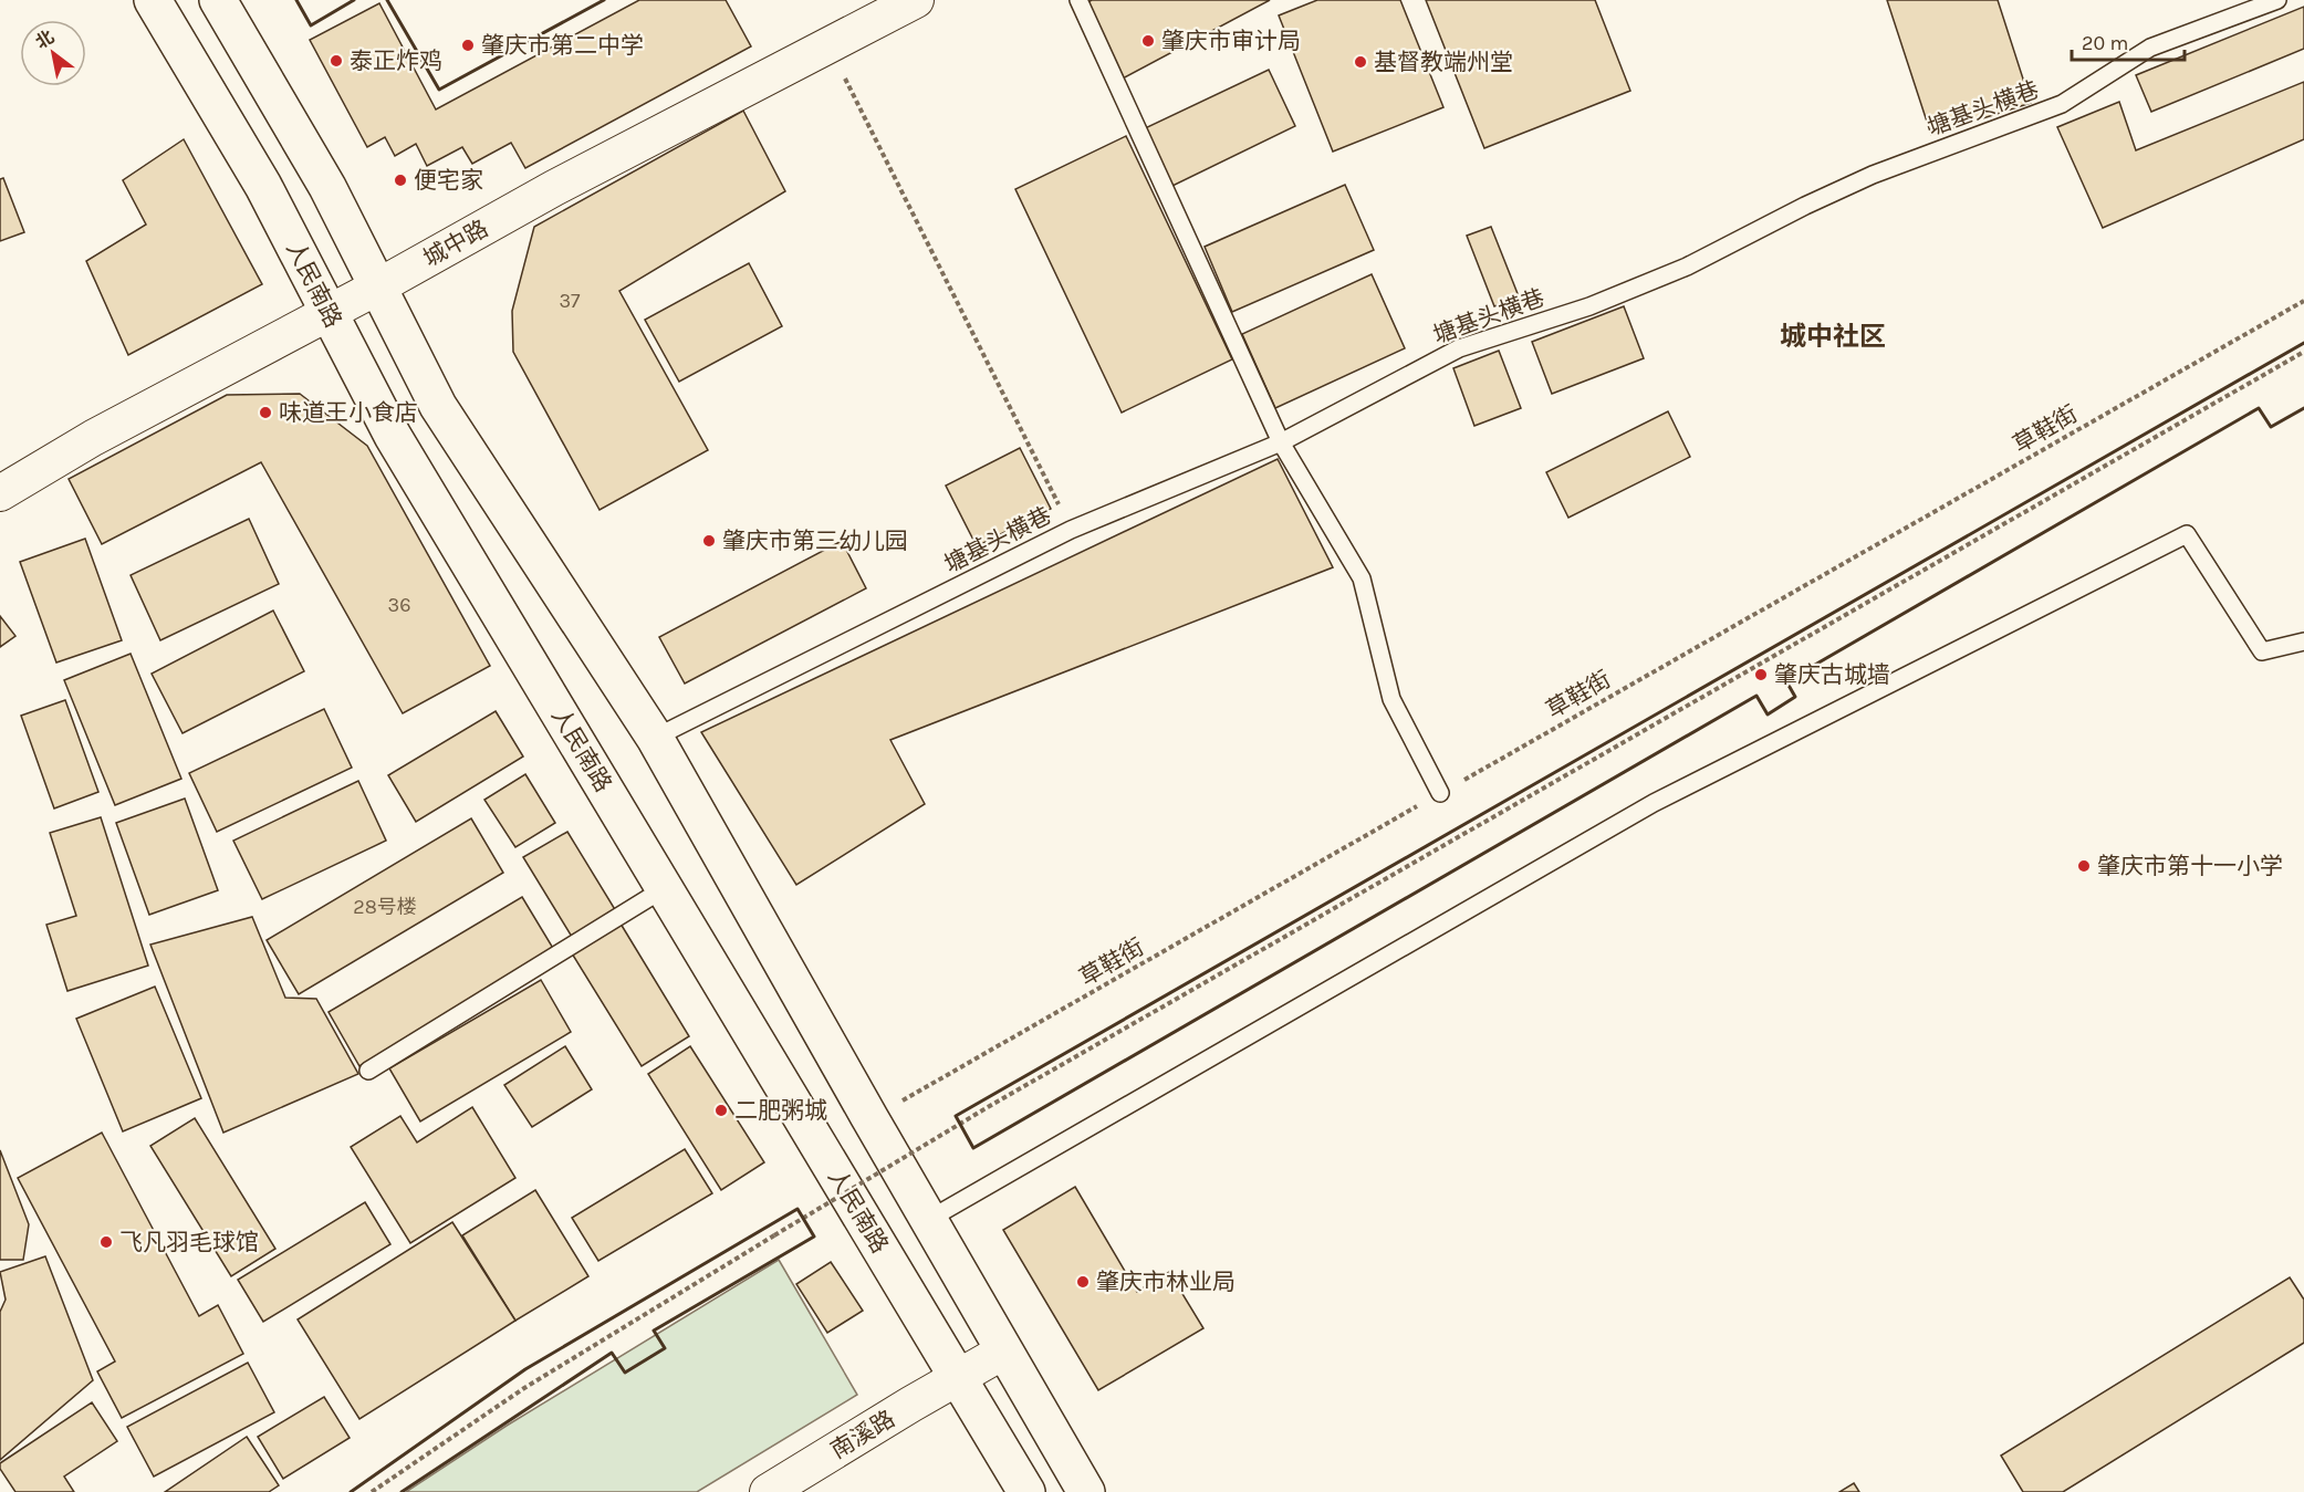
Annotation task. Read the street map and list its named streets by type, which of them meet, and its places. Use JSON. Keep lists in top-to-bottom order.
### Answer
{
  "streets": {
    "main road": ["人民南路"],
    "street": ["城中路", "南溪路"],
    "lane": ["塘基头横巷"],
    "path": ["草鞋街"]
  },
  "crossings": [
    ["城中路", "人民南路"],
    ["人民南路", "南溪路"]
  ],
  "districts": ["城中社区"],
  "places": [
    "肇庆市审计局",
    "肇庆市第二中学",
    "泰正炸鸡",
    "基督教端州堂",
    "便宅家",
    "味道王小食店",
    "肇庆市第三幼儿园",
    "肇庆古城墙",
    "肇庆市第十一小学",
    "二肥粥城",
    "飞凡羽毛球馆",
    "肇庆市林业局"
  ],
  "house_numbers": ["37", "36", "28号楼"],
  "scale_bar": "20 m",
  "north": "top left"
}
